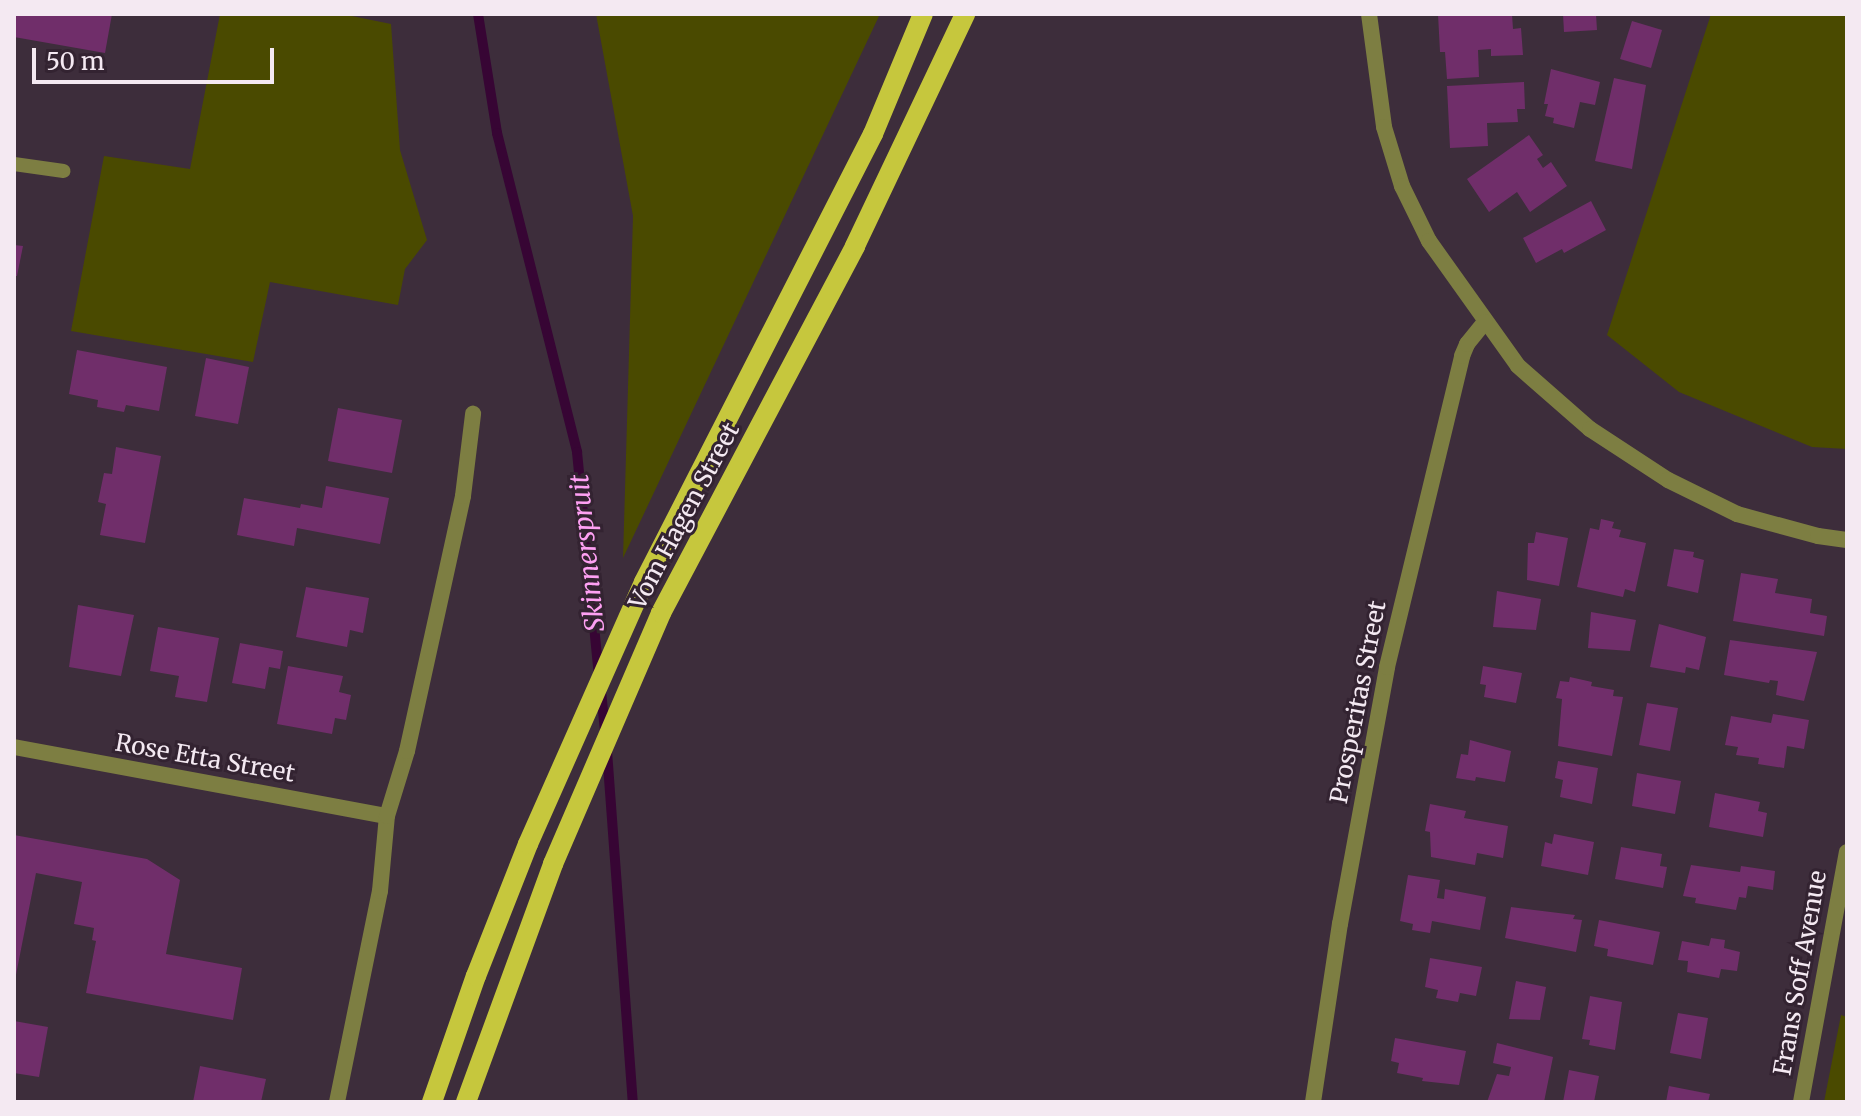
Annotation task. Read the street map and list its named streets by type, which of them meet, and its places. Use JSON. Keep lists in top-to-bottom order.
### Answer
{
  "streets": {
    "main road": ["Vom Hagen Street"],
    "street": ["Prosperitas Street", "Rose Etta Street", "Frans Soff Avenue"]
  },
  "water": ["Skinnerspruit"],
  "scale_bar": "50 m"
}
